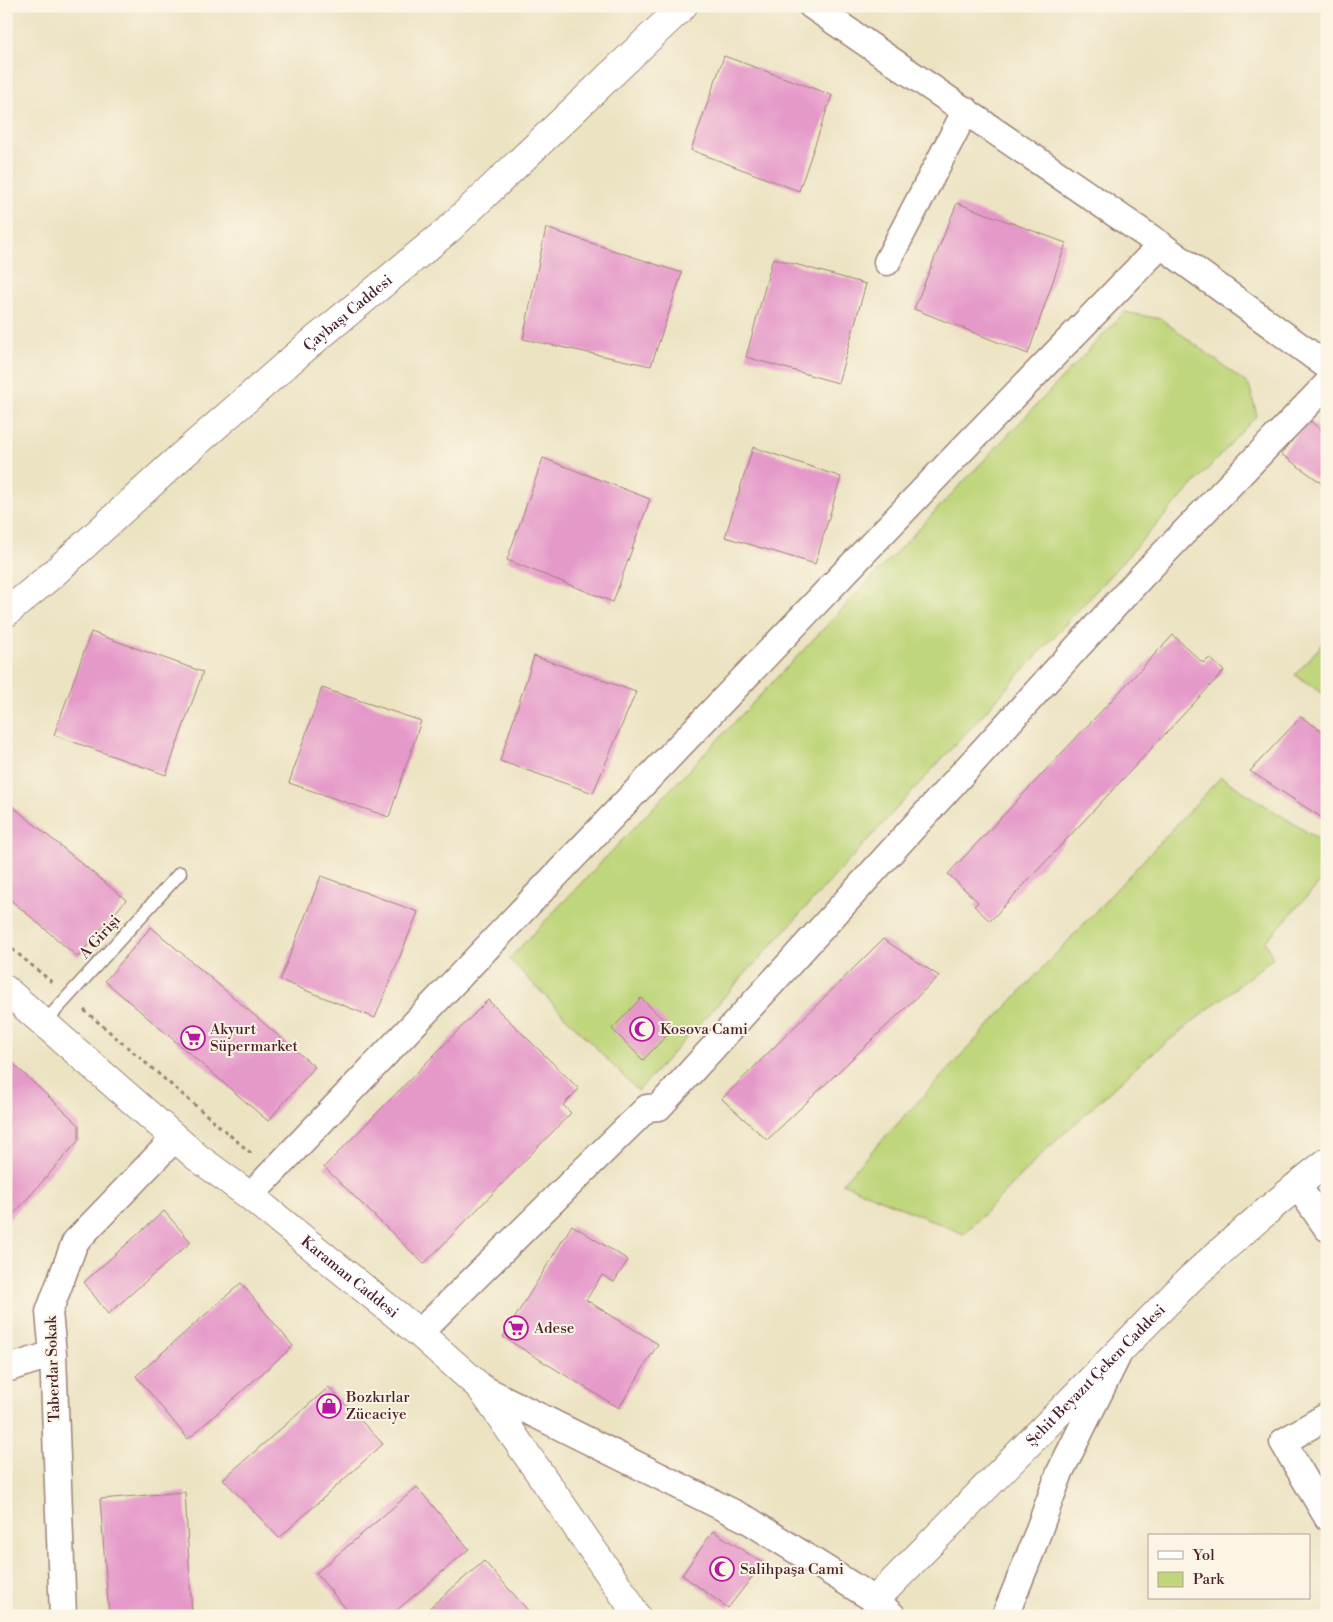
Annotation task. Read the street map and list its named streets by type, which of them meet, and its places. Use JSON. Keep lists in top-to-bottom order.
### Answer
{
  "streets": {
    "street": [
      "Çaybaşı Caddesi",
      "Karaman Caddesi",
      "Taberdar Sokak",
      "Şehit Beyazıt Çeken Caddesi"
    ],
    "lane": ["A Girişi"]
  },
  "crossings": [
    ["A Girişi", "Karaman Caddesi"],
    ["Karaman Caddesi", "Taberdar Sokak"]
  ],
  "places": {
    "mosque": ["Kosova Cami", "Salihpaşa Cami"],
    "supermarket": ["Akyurt Süpermarket", "Adese"],
    "shop": ["Bozkırlar Zücaciye"]
  },
  "legend": ["Yol", "Park"]
}
